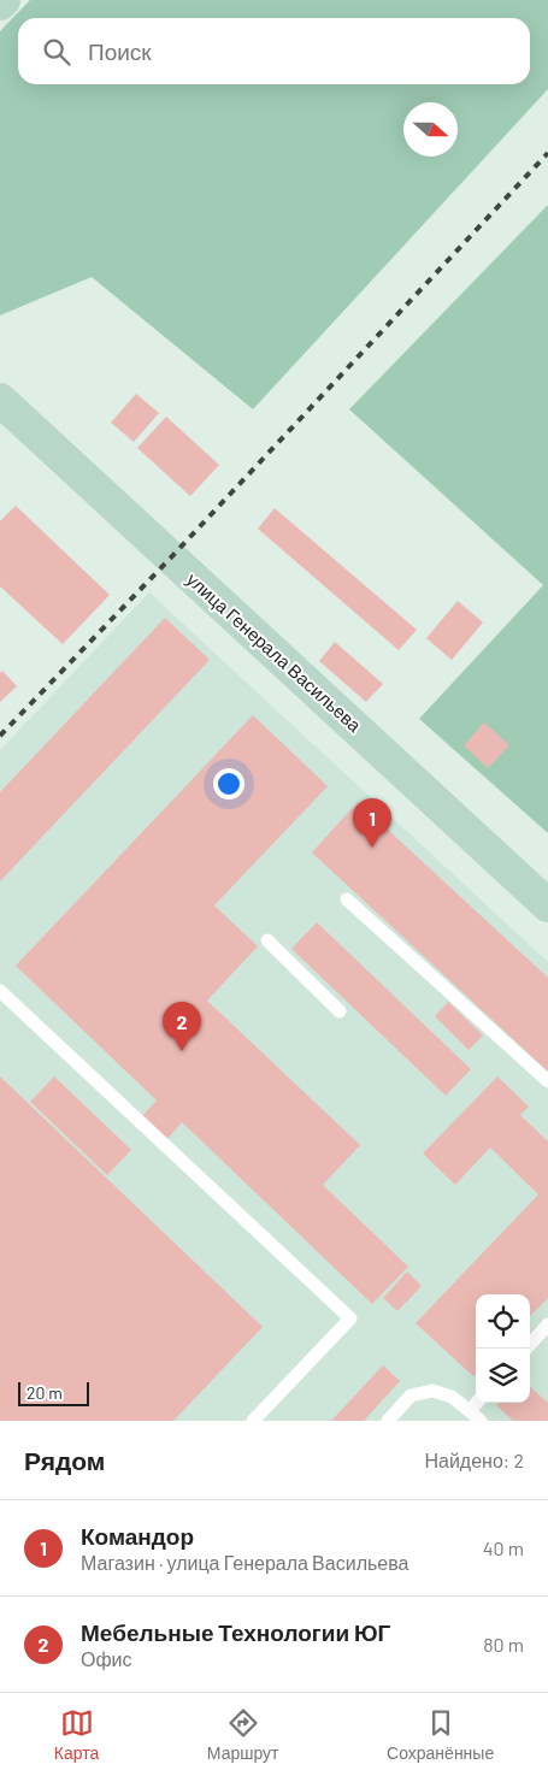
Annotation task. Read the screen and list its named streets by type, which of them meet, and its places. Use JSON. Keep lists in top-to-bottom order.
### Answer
{
  "streets": {
    "main road": ["улица Генерала Васильева"]
  },
  "scale_bar": "20 m",
  "north": "right",
  "page": {
    "search": "Поиск",
    "pins": ["1", "2"],
    "scale": "20 m",
    "heading": ["Рядом", "Найдено: 2"],
    "list": [
      {
        "mark": "1",
        "name": "Командор",
        "note": "Магазин · улица Генерала Васильева",
        "value": "40 m"
      },
      {
        "mark": "2",
        "name": "Мебельные Технологии ЮГ",
        "note": "Офис",
        "value": "80 m"
      }
    ],
    "nav": ["Карта", "Маршрут", "Сохранённые"]
  }
}
